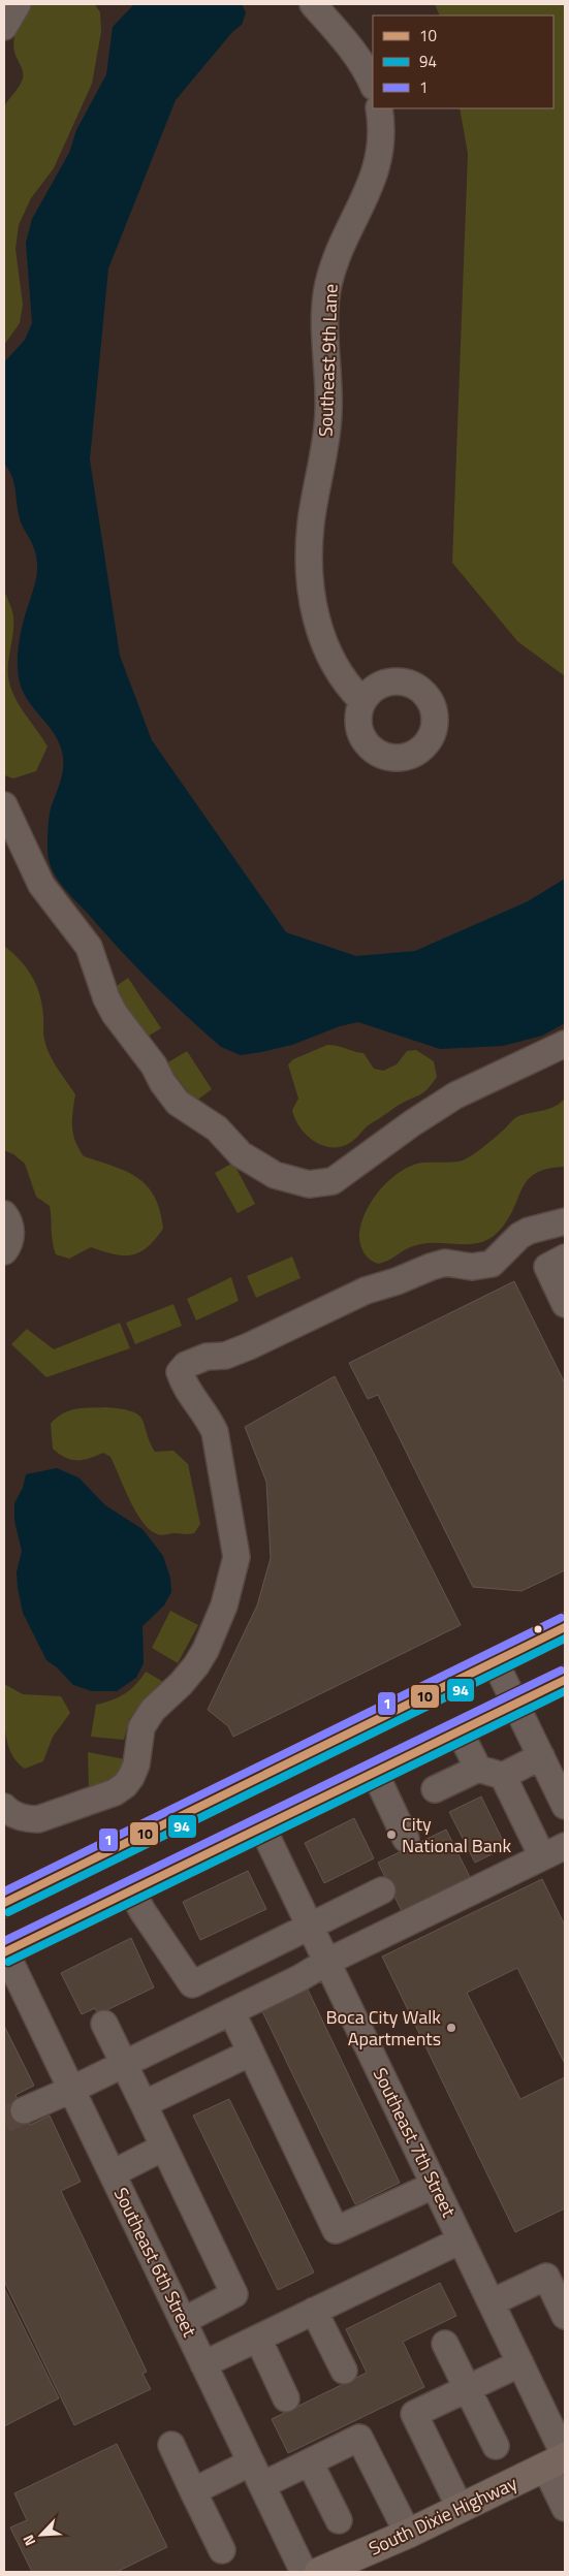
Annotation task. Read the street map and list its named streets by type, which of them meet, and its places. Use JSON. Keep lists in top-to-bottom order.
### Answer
{
  "streets": {
    "main road": ["South Dixie Highway"],
    "street": ["Southeast 9th Lane", "Southeast 7th Street", "Southeast 6th Street"]
  },
  "crossings": [
    ["Southeast 7th Street", "South Dixie Highway"]
  ],
  "places": ["City National Bank", "Boca City Walk Apartments"],
  "lines": ["transit line 1", "transit line 10", "transit line 94"],
  "legend": ["10", "94", "1"],
  "north": "bottom left"
}
